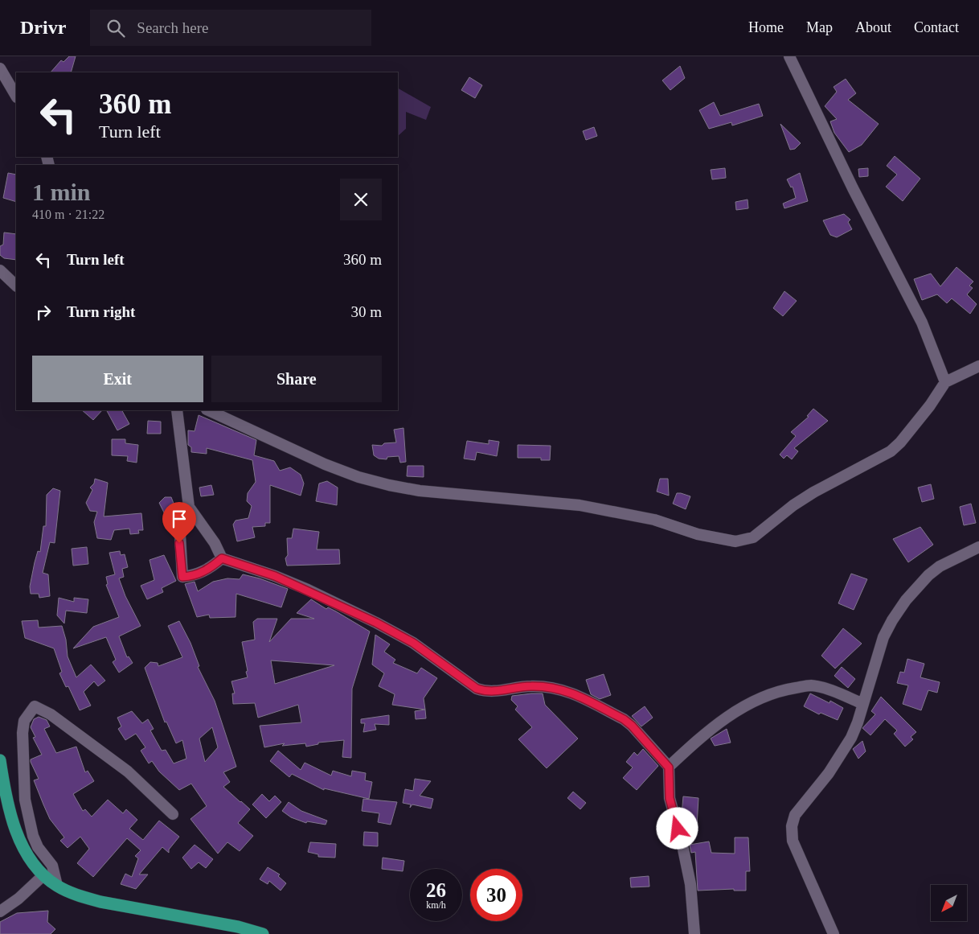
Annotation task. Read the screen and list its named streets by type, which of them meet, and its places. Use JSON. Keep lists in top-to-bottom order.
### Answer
{
  "north": "bottom left",
  "page": {
    "header": "Drivr",
    "search": "Search here",
    "nav": [
      "Home",
      "Map",
      "About",
      "Contact"
    ],
    "turn": ["360 m", "Turn left"],
    "heading": ["1 min", "410 m · 21:22"],
    "list": [
      {
        "name": "Turn left",
        "value": "360 m"
      },
      {
        "name": "Turn right",
        "value": "30 m"
      }
    ],
    "buttons": ["Exit", "Share"],
    "speed": "26 km/h",
    "limit": "30"
  }
}
